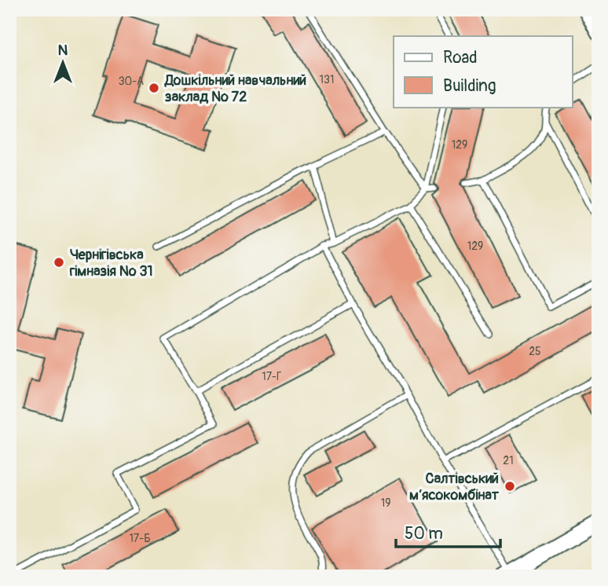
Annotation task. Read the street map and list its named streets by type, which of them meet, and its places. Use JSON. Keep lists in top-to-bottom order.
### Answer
{
  "places": ["Дошкільний навчальний заклад № 72", "Чернігівська гімназія № 31", "Салтівський мʼясокомбінат"],
  "house_numbers": [
    "131",
    "30-А",
    "129",
    "129",
    "25",
    "17-Г",
    "21",
    "19",
    "17-Б"
  ],
  "legend": ["Road", "Building"],
  "scale_bar": "50 m",
  "north": "top"
}
